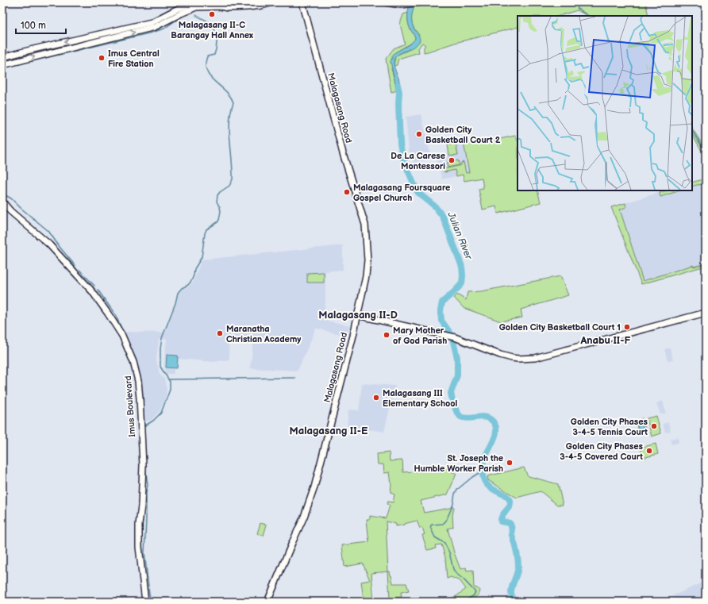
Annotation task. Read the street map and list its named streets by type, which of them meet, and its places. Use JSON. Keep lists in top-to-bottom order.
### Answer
{
  "streets": {
    "main road": ["Malagasang Road", "Imus Boulevard"]
  },
  "districts": ["Malagasang II-D", "Anabu II-F", "Malagasang II-E"],
  "water": ["Julian River"],
  "places": [
    "Malagasang II-C Barangay Hall Annex",
    "Imus Central Fire Station",
    "Golden City Basketball Court 2",
    "De La Carese Montessori",
    "Malagasang Foursquare Gospel Church",
    "Golden City Basketball Court 1",
    "Maranatha Christian Academy",
    "Mary Mother of God Parish",
    "Malagasang III Elementary School",
    "Golden City Phases 3-4-5 Tennis Court",
    "Golden City Phases 3-4-5 Covered Court",
    "St. Joseph the Humble Worker Parish"
  ],
  "scale_bar": "100 m"
}
